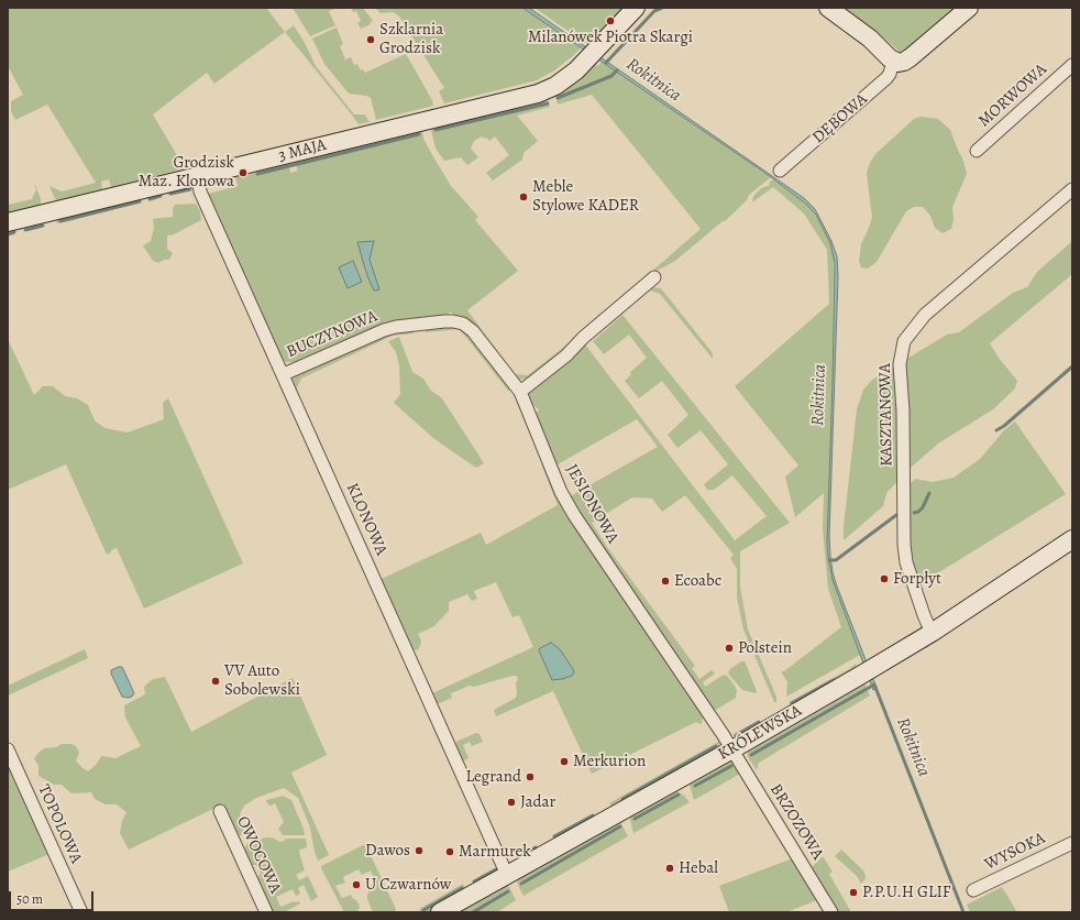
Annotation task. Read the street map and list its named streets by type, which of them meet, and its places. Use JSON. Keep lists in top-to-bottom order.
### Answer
{
  "streets": {
    "street": [
      "MORWOWA",
      "DĘBOWA",
      "3 MAJA",
      "BUCZYNOWA",
      "KASZTANOWA",
      "JESIONOWA",
      "KLONOWA",
      "KRÓLEWSKA",
      "BRZOZOWA",
      "TOPOLOWA",
      "WYSOKA",
      "OWOCOWA"
    ]
  },
  "crossings": [
    ["3 MAJA", "KLONOWA"],
    ["BUCZYNOWA", "JESIONOWA"],
    ["BUCZYNOWA", "KLONOWA"],
    ["KASZTANOWA", "KRÓLEWSKA"],
    ["JESIONOWA", "KRÓLEWSKA"],
    ["JESIONOWA", "BRZOZOWA"],
    ["KLONOWA", "KRÓLEWSKA"],
    ["KRÓLEWSKA", "BRZOZOWA"]
  ],
  "water": ["Rokitnica"],
  "places": [
    "Milanówek Piotra Skargi",
    "Szklarnia Grodzisk",
    "Grodzisk Maz. Klonowa",
    "Meble Stylowe KADER",
    "Forpłyt",
    "Ecoabc",
    "Polstein",
    "VV Auto Sobolewski",
    "Merkurion",
    "Legrand",
    "Jadar",
    "Dawos",
    "Marmurek",
    "Hebal",
    "U Czwarnów",
    "P.P.U.H GLIF"
  ],
  "scale_bar": "50 m"
}
